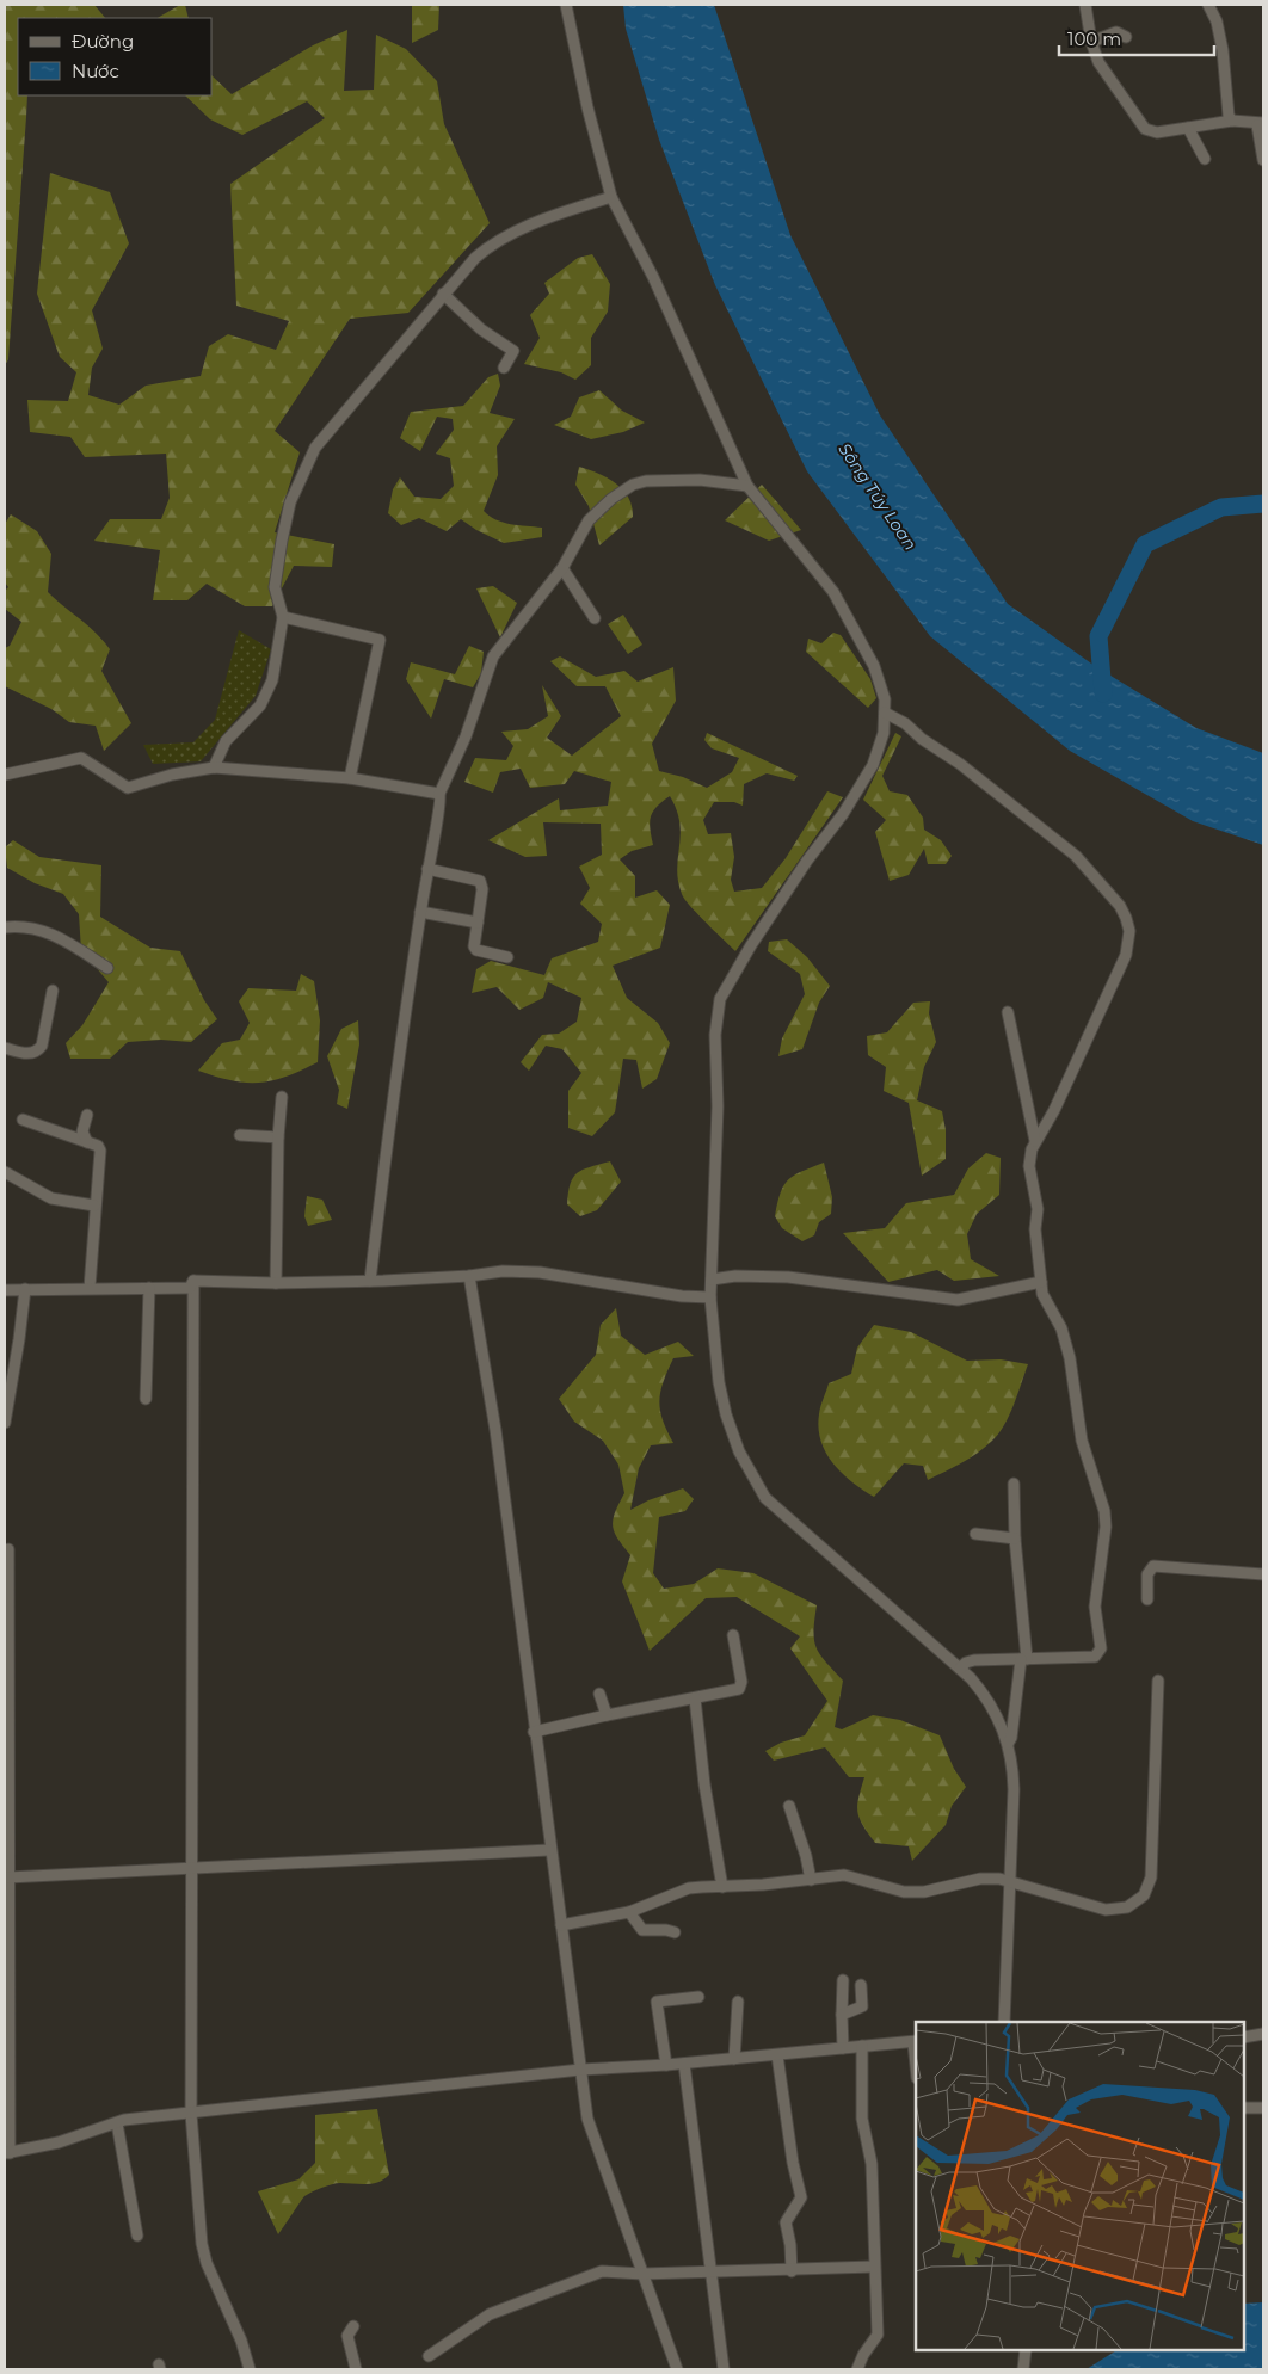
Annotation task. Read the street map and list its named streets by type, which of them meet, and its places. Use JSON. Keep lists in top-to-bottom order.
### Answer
{
  "water": ["Sông Túy Loan"],
  "legend": ["Đường", "Nước"],
  "scale_bar": "100 m"
}
